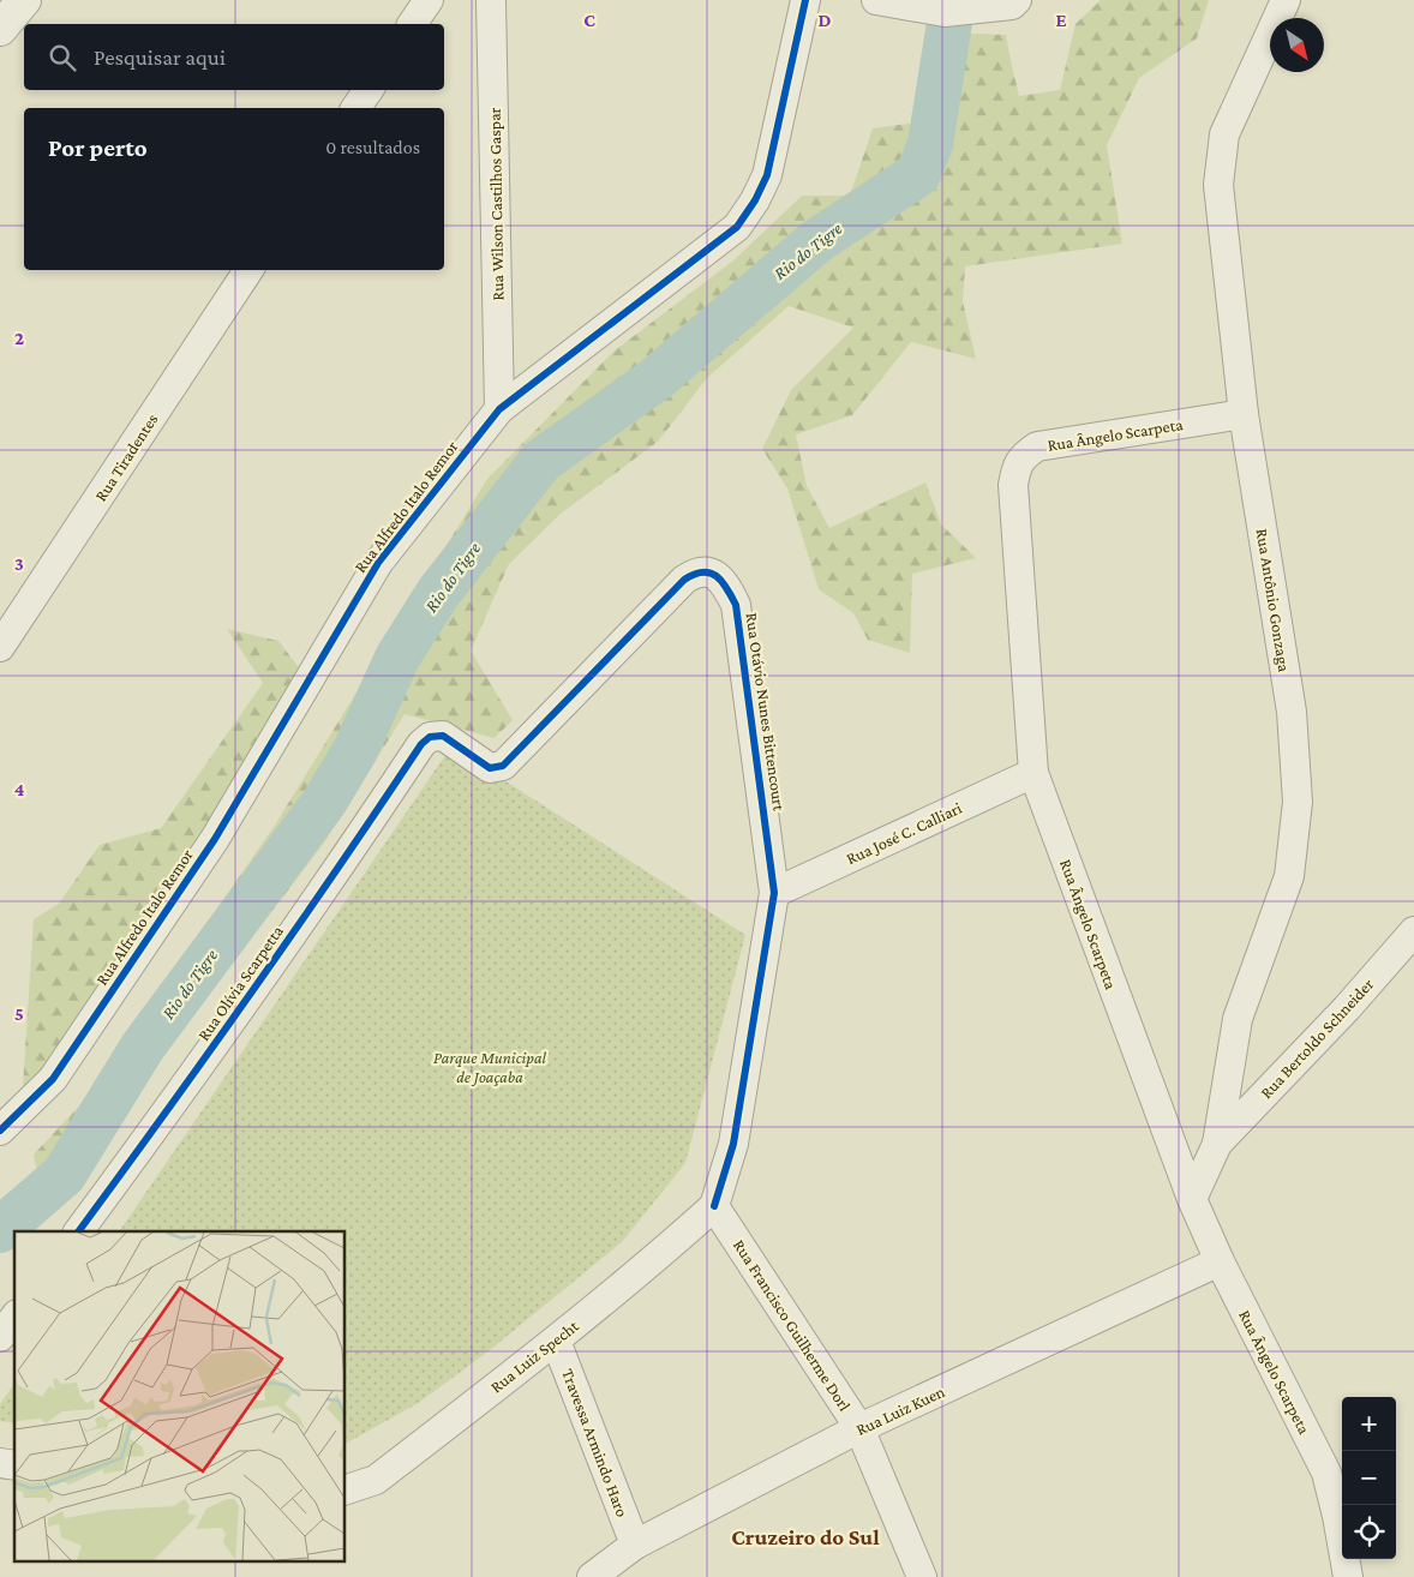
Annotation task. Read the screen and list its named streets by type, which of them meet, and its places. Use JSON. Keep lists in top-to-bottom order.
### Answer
{
  "streets": {
    "street": [
      "Rua Wilson Castilhos Gaspar",
      "Rua Ângelo Scarpeta",
      "Rua Tiradentes",
      "Rua Alfredo Italo Remor",
      "Rua Antônio Gonzaga",
      "Rua Otávio Nunes Bittencourt",
      "Rua José C. Calliari",
      "Rua Olívia Scarpetta",
      "Rua Bertoldo Schneider",
      "Rua Francisco Guilherme Dorl",
      "Rua Luiz Specht",
      "Rua Luiz Kuen",
      "Travessa Armindo Haro"
    ]
  },
  "crossings": [
    ["Rua Wilson Castilhos Gaspar", "Rua Alfredo Italo Remor"],
    ["Rua Ângelo Scarpeta", "Rua Antônio Gonzaga"],
    ["Rua Ângelo Scarpeta", "Rua José C. Calliari"],
    ["Rua Ângelo Scarpeta", "Rua Luiz Kuen"],
    ["Rua Antônio Gonzaga", "Rua Bertoldo Schneider"],
    ["Rua Otávio Nunes Bittencourt", "Rua José C. Calliari"],
    ["Rua Otávio Nunes Bittencourt", "Rua Olívia Scarpetta"],
    ["Rua Otávio Nunes Bittencourt", "Rua Francisco Guilherme Dorl"],
    ["Rua Otávio Nunes Bittencourt", "Rua Luiz Specht"],
    ["Rua Francisco Guilherme Dorl", "Rua Luiz Specht"],
    ["Rua Francisco Guilherme Dorl", "Rua Luiz Kuen"],
    ["Rua Luiz Specht", "Travessa Armindo Haro"],
    ["Rua Luiz Kuen", "Travessa Armindo Haro"]
  ],
  "districts": ["Cruzeiro do Sul"],
  "water": ["Rio do Tigre"],
  "parks": ["Parque Municipal de Joaçaba"],
  "north": "bottom right",
  "page": {
    "search": "Pesquisar aqui",
    "heading": ["Por perto", "0 resultados"],
    "map_buttons": ["+", "−"]
  },
  "grid": {
    "columns": ["C", "D", "E"],
    "rows": [
      "2",
      "3",
      "4",
      "5"
    ]
  }
}
